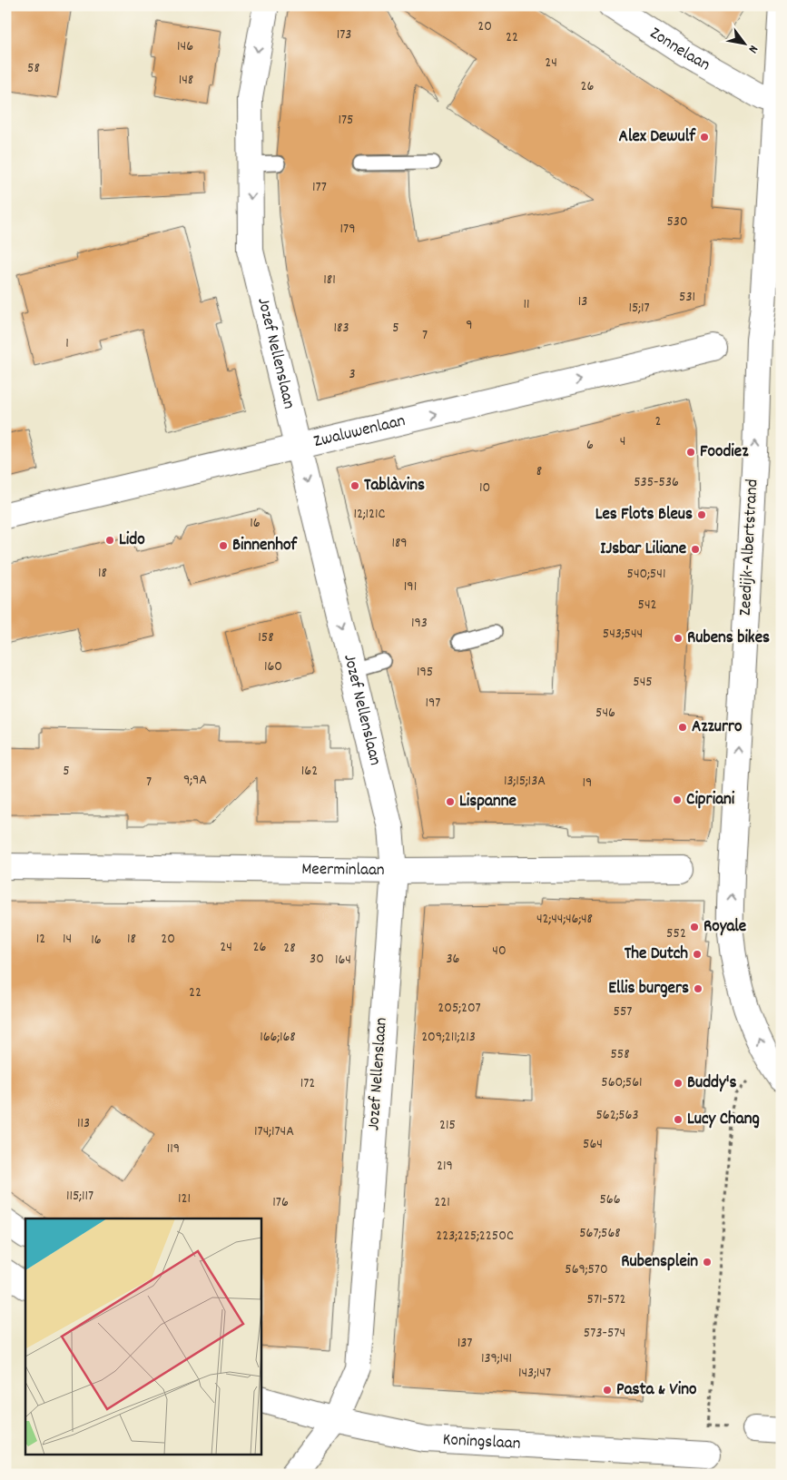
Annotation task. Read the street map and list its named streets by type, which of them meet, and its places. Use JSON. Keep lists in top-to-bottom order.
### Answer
{
  "streets": {
    "street": [
      "Zonnelaan",
      "Jozef Nellenslaan",
      "Zwaluwenlaan",
      "Zeedijk-Albertstrand",
      "Meerminlaan",
      "Koningslaan"
    ]
  },
  "crossings": [
    ["Zonnelaan", "Zeedijk-Albertstrand"],
    ["Jozef Nellenslaan", "Zwaluwenlaan"],
    ["Jozef Nellenslaan", "Meerminlaan"],
    ["Jozef Nellenslaan", "Koningslaan"]
  ],
  "one_way": ["Jozef Nellenslaan", "Zwaluwenlaan", "Zeedijk-Albertstrand"],
  "places": [
    "Alex Dewulf",
    "Foodiez",
    "Tablàvins",
    "Les Flots Bleus",
    "Lido",
    "Binnenhof",
    "IJsbar Liliane",
    "Rubens bikes",
    "Azzurro",
    "Cipriani",
    "Lispanne",
    "Royale",
    "The Dutch",
    "Ellis burgers",
    "Buddy's",
    "Lucy Chang",
    "Rubensplein",
    "Pasta & Vino"
  ],
  "house_numbers": [
    "20",
    "173",
    "22",
    "146",
    "24",
    "58",
    "148",
    "26",
    "175",
    "177",
    "530",
    "179",
    "181",
    "531",
    "13",
    "11",
    "15;17",
    "9",
    "183",
    "5",
    "7",
    "1",
    "3",
    "2",
    "4",
    "6",
    "8",
    "535-536",
    "10",
    "12;121C",
    "16",
    "189",
    "18",
    "540;541",
    "191",
    "542",
    "193",
    "543;544",
    "158",
    "160",
    "195",
    "545",
    "197",
    "546",
    "5",
    "162",
    "9;9A",
    "13;15;13A",
    "7",
    "19",
    "42;44;46;48",
    "552",
    "12",
    "14",
    "18",
    "20",
    "16",
    "24",
    "26",
    "28",
    "40",
    "30",
    "36",
    "164",
    "22",
    "205;207",
    "557",
    "166;168",
    "209;211;213",
    "558",
    "560;561",
    "172",
    "562;563",
    "113",
    "215",
    "174;174A",
    "564",
    "119",
    "219",
    "115;117",
    "121",
    "566",
    "176",
    "221",
    "567;568",
    "223;225;2250C",
    "569;570",
    "571-572",
    "573-574",
    "137",
    "139;141",
    "143;147"
  ],
  "north": "bottom right"
}
